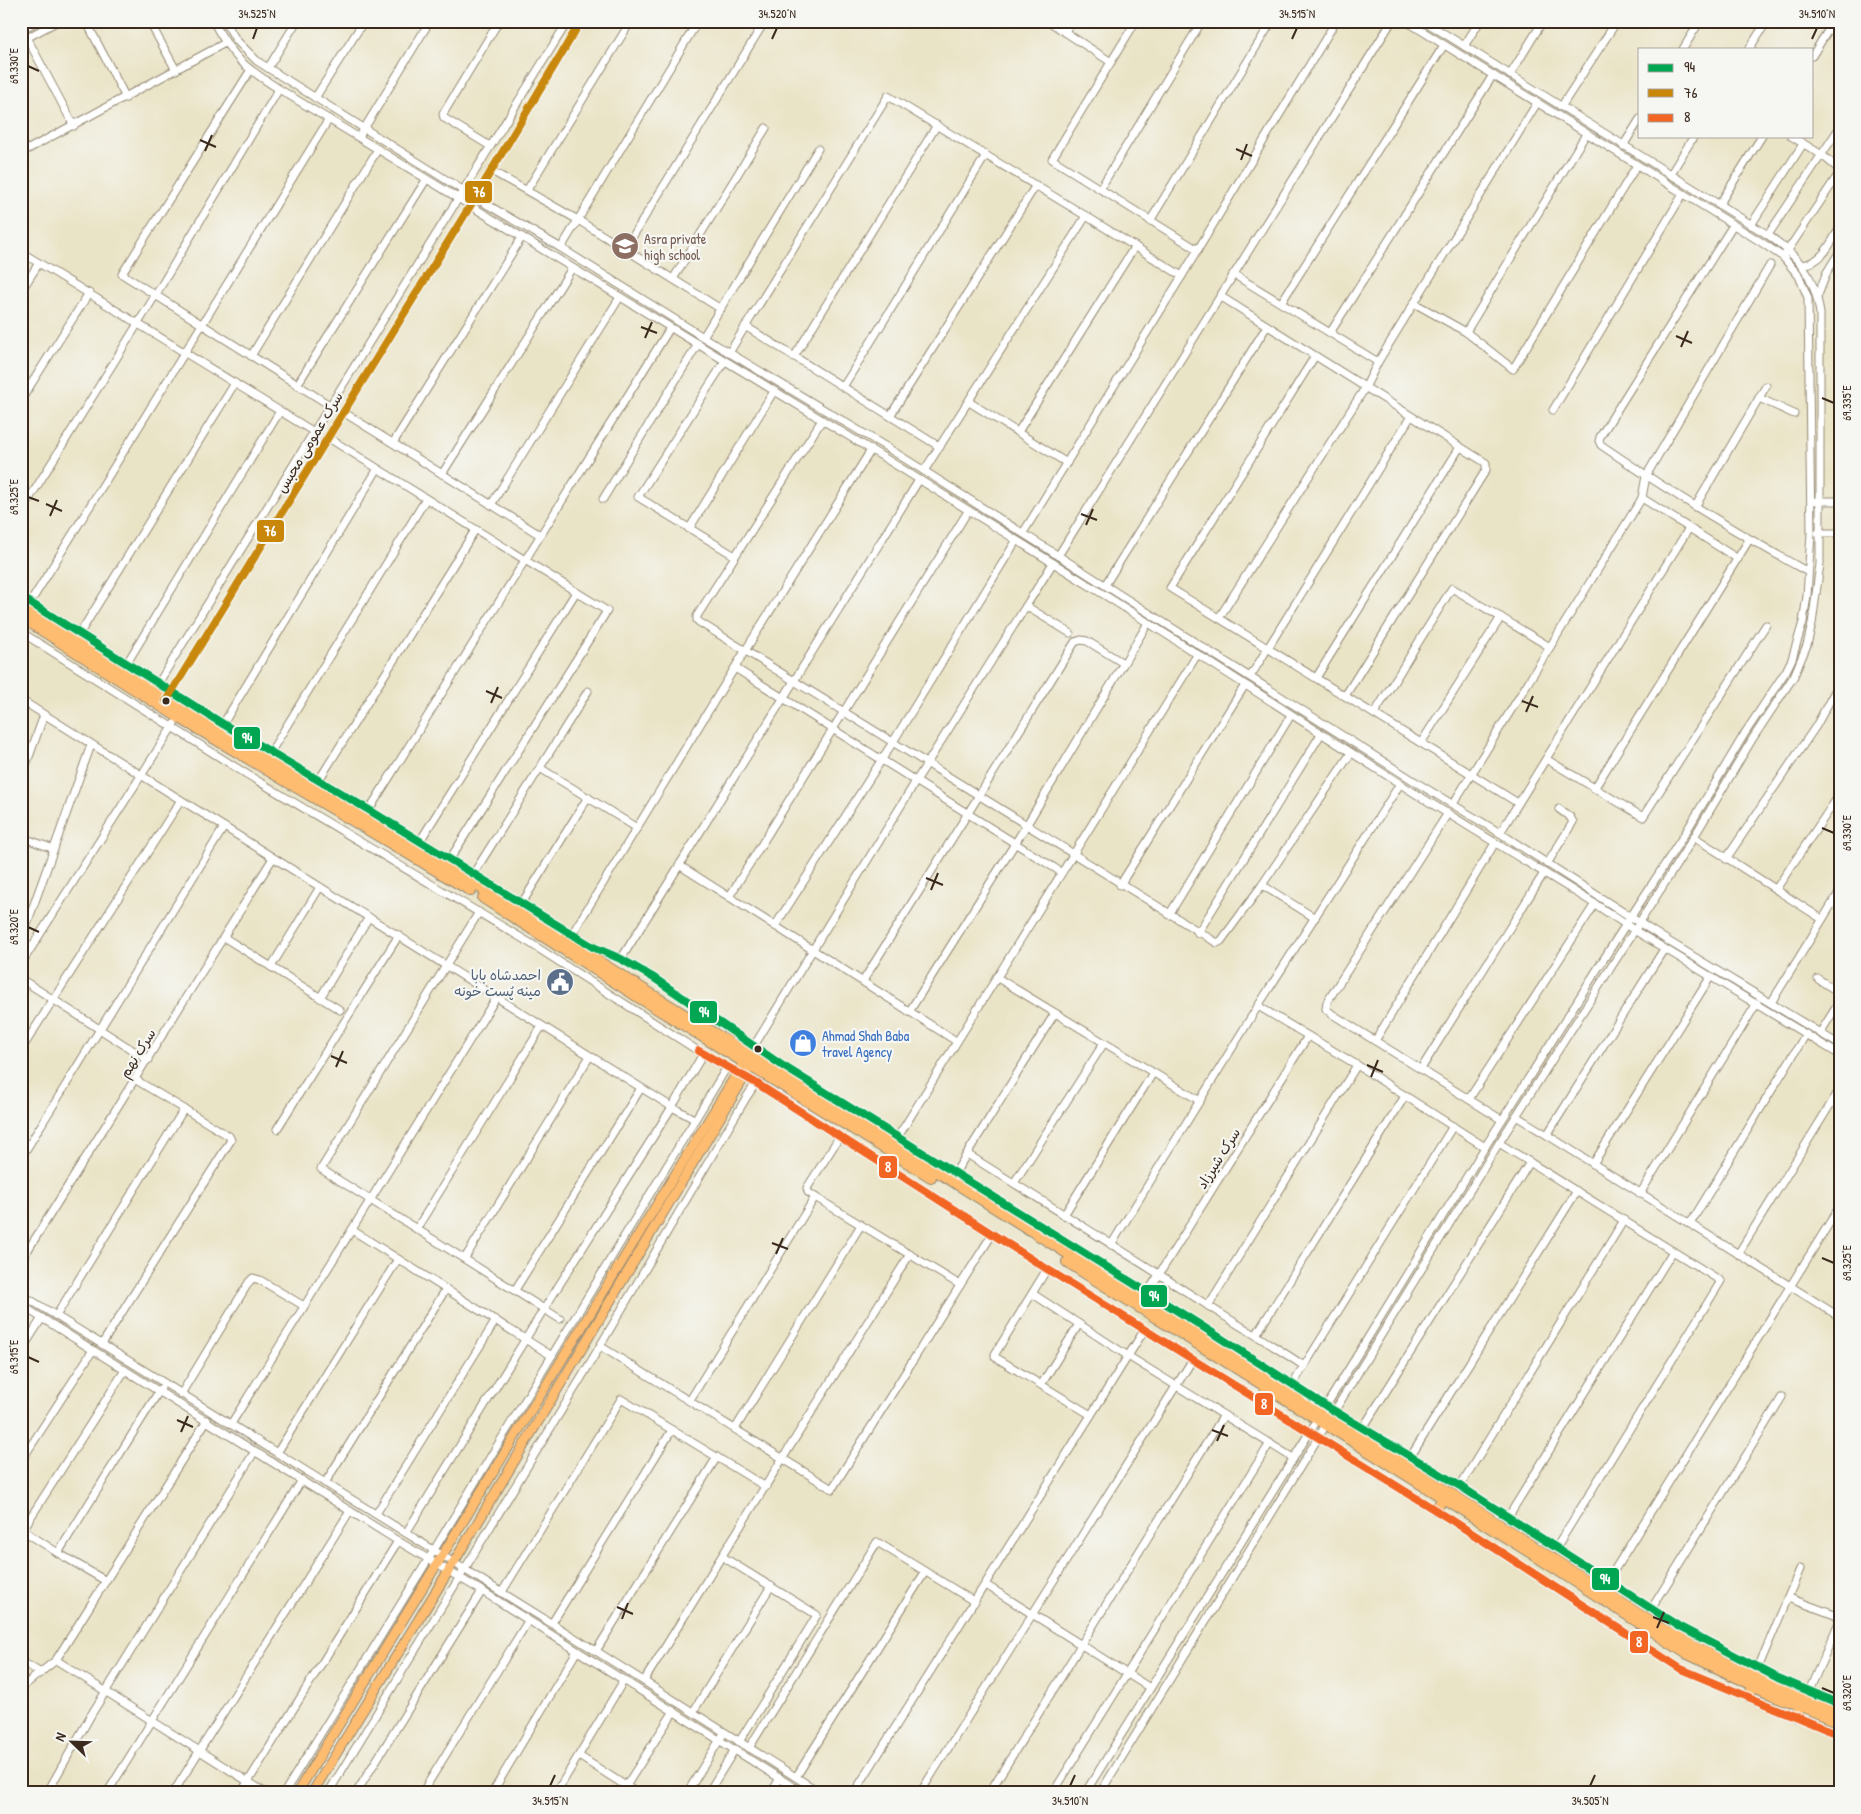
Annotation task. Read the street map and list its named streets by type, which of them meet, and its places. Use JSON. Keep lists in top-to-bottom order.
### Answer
{
  "streets": {
    "street": ["سرک عمومی محبس", "سرک نهم", "سرک شیرزاد"]
  },
  "places": {
    "school or university": ["Asra private high school"],
    "public building": ["احمدشاه بابا مینه پُست خونه"],
    "shop": ["Ahmad Shah Baba travel Agency"]
  },
  "lines": ["transit line 76", "transit line 94", "transit line 8"],
  "legend": ["94", "76", "8"],
  "north": "top left",
  "coordinates": [
    "34.525°N",
    "34.520°N",
    "34.515°N",
    "34.510°N",
    "69.330°E",
    "69.335°E",
    "69.325°E",
    "69.320°E",
    "69.315°E",
    "34.505°N"
  ]
}
